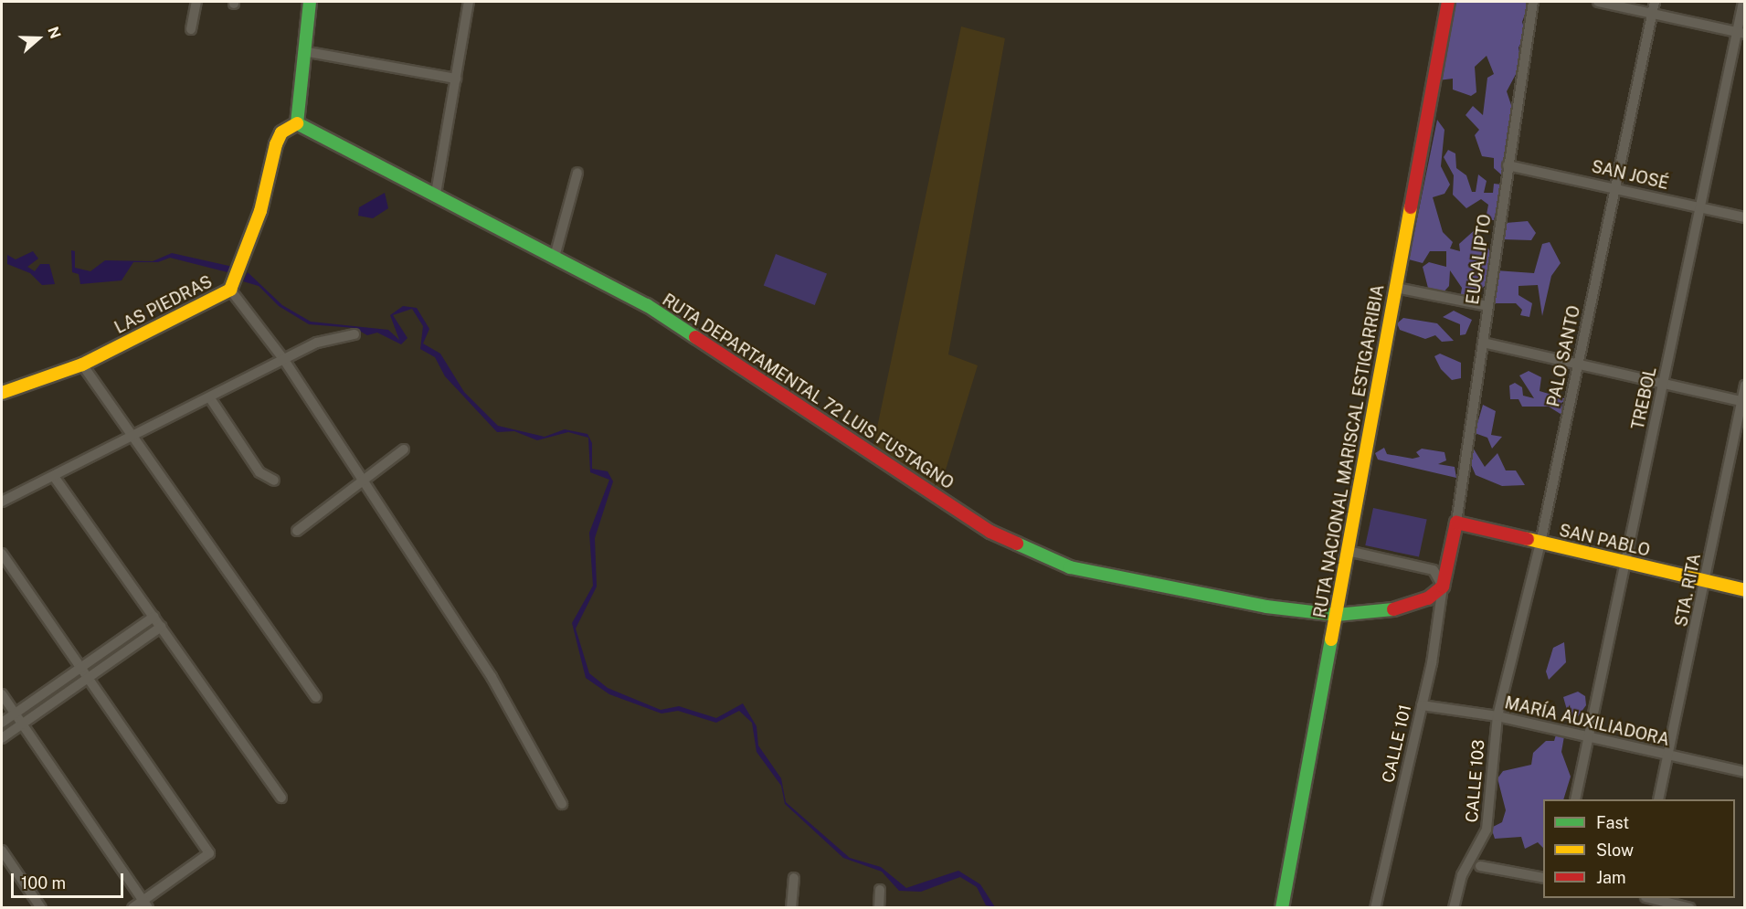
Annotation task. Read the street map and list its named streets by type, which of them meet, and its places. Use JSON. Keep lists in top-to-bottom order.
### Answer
{
  "streets": {
    "main road": [
      "LAS PIEDRAS",
      "RUTA DEPARTAMENTAL 72 LUIS FUSTAGNO",
      "RUTA NACIONAL MARISCAL ESTIGARRIBIA",
      "SAN PABLO"
    ],
    "street": [
      "SAN JOSÉ",
      "EUCALIPTO",
      "PALO SANTO",
      "TREBOL",
      "STA. RITA",
      "MARÍA AUXILIADORA",
      "CALLE 101",
      "CALLE 103"
    ]
  },
  "crossings": [
    ["SAN JOSÉ", "EUCALIPTO"],
    ["SAN JOSÉ", "PALO SANTO"],
    ["SAN JOSÉ", "TREBOL"],
    ["EUCALIPTO", "SAN PABLO"],
    ["LAS PIEDRAS", "RUTA DEPARTAMENTAL 72 LUIS FUSTAGNO"],
    ["PALO SANTO", "SAN PABLO"],
    ["PALO SANTO", "MARÍA AUXILIADORA"],
    ["PALO SANTO", "CALLE 103"],
    ["RUTA DEPARTAMENTAL 72 LUIS FUSTAGNO", "RUTA NACIONAL MARISCAL ESTIGARRIBIA"],
    ["RUTA DEPARTAMENTAL 72 LUIS FUSTAGNO", "CALLE 101"],
    ["TREBOL", "SAN PABLO"],
    ["TREBOL", "MARÍA AUXILIADORA"],
    ["SAN PABLO", "STA. RITA"],
    ["STA. RITA", "MARÍA AUXILIADORA"],
    ["MARÍA AUXILIADORA", "CALLE 101"],
    ["MARÍA AUXILIADORA", "CALLE 103"]
  ],
  "legend": ["Fast", "Slow", "Jam"],
  "scale_bar": "100 m",
  "north": "right"
}
